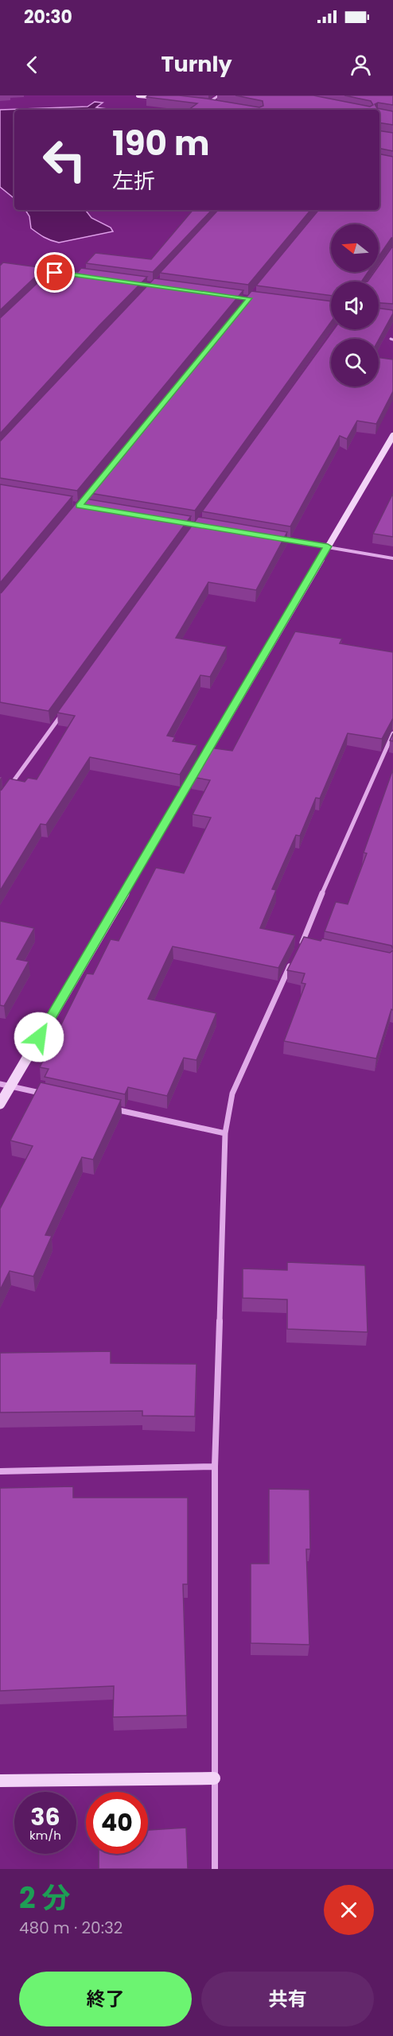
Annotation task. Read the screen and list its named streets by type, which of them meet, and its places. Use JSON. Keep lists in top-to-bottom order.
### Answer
{
  "north": "left",
  "page": {
    "status": "20:30",
    "header": "Turnly",
    "turn": ["190 m", "左折"],
    "speed": "36 km/h",
    "limit": "40",
    "heading": ["2 分", "480 m · 20:32"],
    "buttons": ["終了", "共有"]
  }
}
